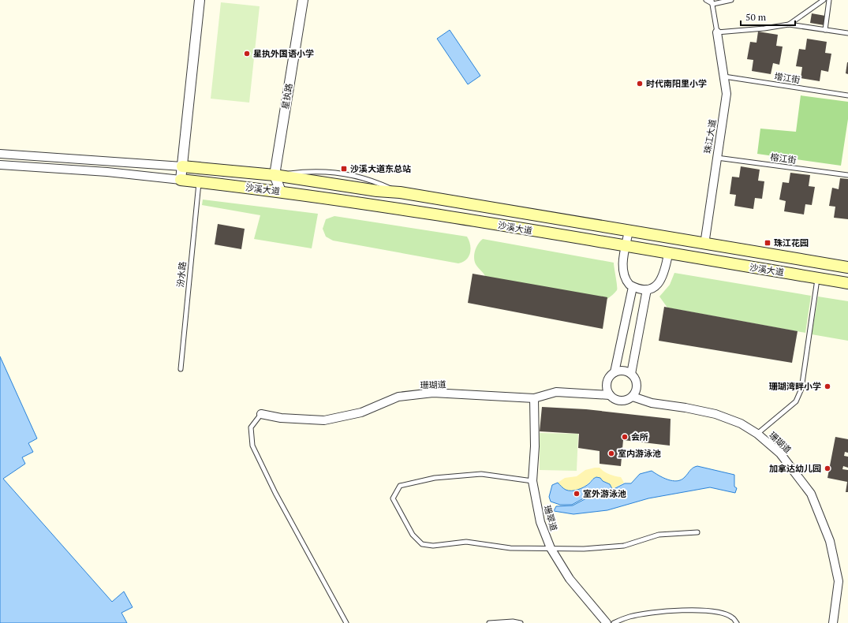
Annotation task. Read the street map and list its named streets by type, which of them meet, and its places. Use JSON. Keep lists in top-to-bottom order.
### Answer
{
  "streets": {
    "main road": ["沙溪大道"],
    "street": [
      "星执路",
      "珠江大道",
      "珊瑚道",
      "珊翠道"
    ],
    "lane": ["增江街", "榕江街", "汾水路"]
  },
  "crossings": [
    ["增江街", "珠江大道"],
    ["星执路", "沙溪大道"],
    ["珠江大道", "榕江街"],
    ["珠江大道", "沙溪大道"],
    ["沙溪大道", "汾水路"],
    ["珊瑚道", "珊翠道"]
  ],
  "places": {
    "other": [
      "星执外国语小学",
      "时代南阳里小学",
      "珊瑚湾畔小学",
      "会所",
      "室内游泳池",
      "加拿达幼儿园",
      "室外游泳池"
    ],
    "transit": ["沙溪大道东总站", "珠江花园"]
  },
  "scale_bar": "50 m"
}
